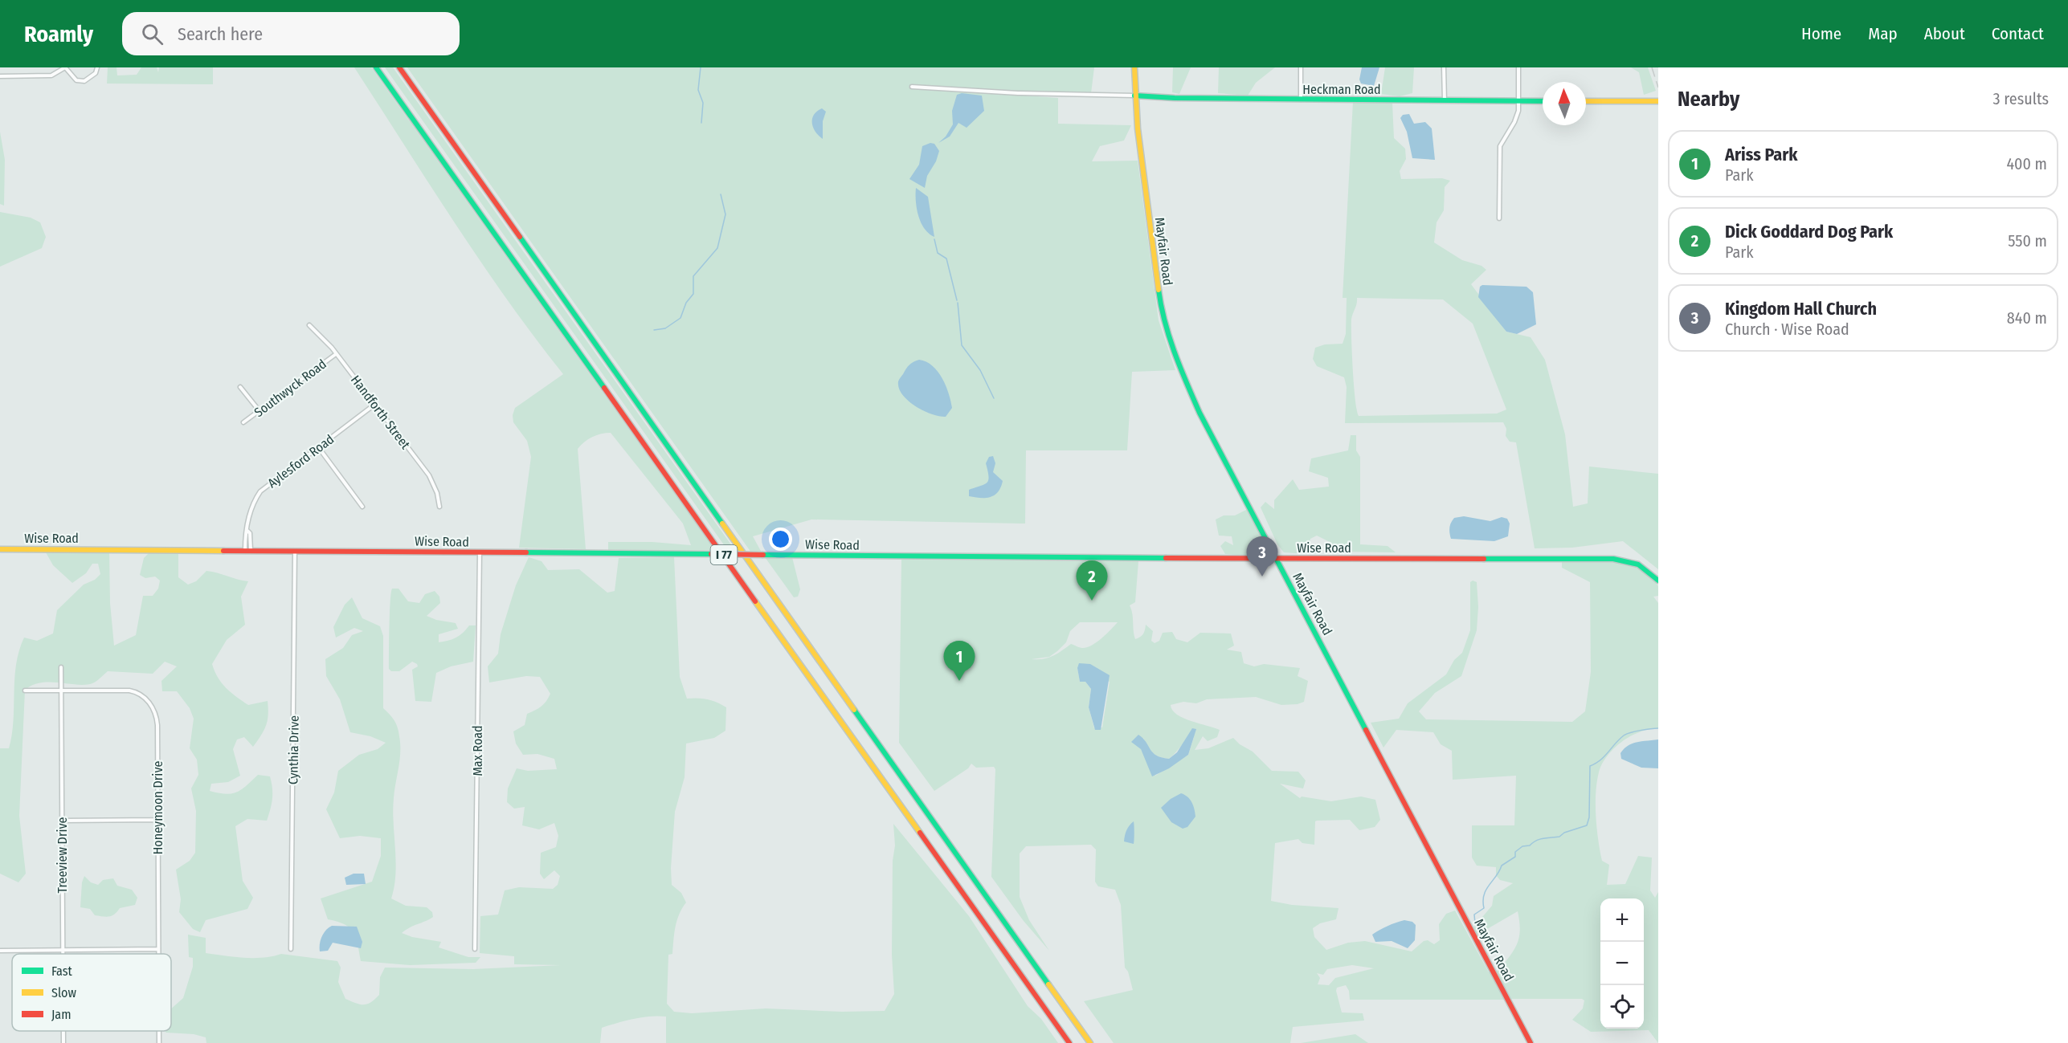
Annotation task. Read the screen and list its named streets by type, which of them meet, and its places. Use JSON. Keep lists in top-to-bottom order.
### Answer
{
  "streets": {
    "main road": [
      "Heckman Road",
      "Mayfair Road",
      "Wise Road",
      "I 77"
    ],
    "street": [
      "Southwyck Road",
      "Handforth Street",
      "Aylesford Road",
      "Cynthia Drive",
      "Max Road",
      "Honeymoon Drive",
      "Treeview Drive"
    ]
  },
  "crossings": [
    ["Heckman Road", "Mayfair Road"],
    ["Mayfair Road", "Wise Road"],
    ["Southwyck Road", "Handforth Street"],
    ["Handforth Street", "Aylesford Road"],
    ["Aylesford Road", "Wise Road"],
    ["Wise Road", "Cynthia Drive"],
    ["Wise Road", "Max Road"],
    ["Honeymoon Drive", "Treeview Drive"]
  ],
  "legend": ["Fast", "Slow", "Jam"],
  "north": "top",
  "page": {
    "header": "Roamly",
    "search": "Search here",
    "nav": [
      "Home",
      "Map",
      "About",
      "Contact"
    ],
    "heading": ["Nearby", "3 results"],
    "list": [
      {
        "mark": "1",
        "name": "Ariss Park",
        "note": "Park",
        "value": "400 m"
      },
      {
        "mark": "2",
        "name": "Dick Goddard Dog Park",
        "note": "Park",
        "value": "550 m"
      },
      {
        "mark": "3",
        "name": "Kingdom Hall Church",
        "note": "Church · Wise Road",
        "value": "840 m"
      }
    ],
    "pins": ["3", "2", "1"],
    "map_buttons": ["+", "−"]
  }
}
